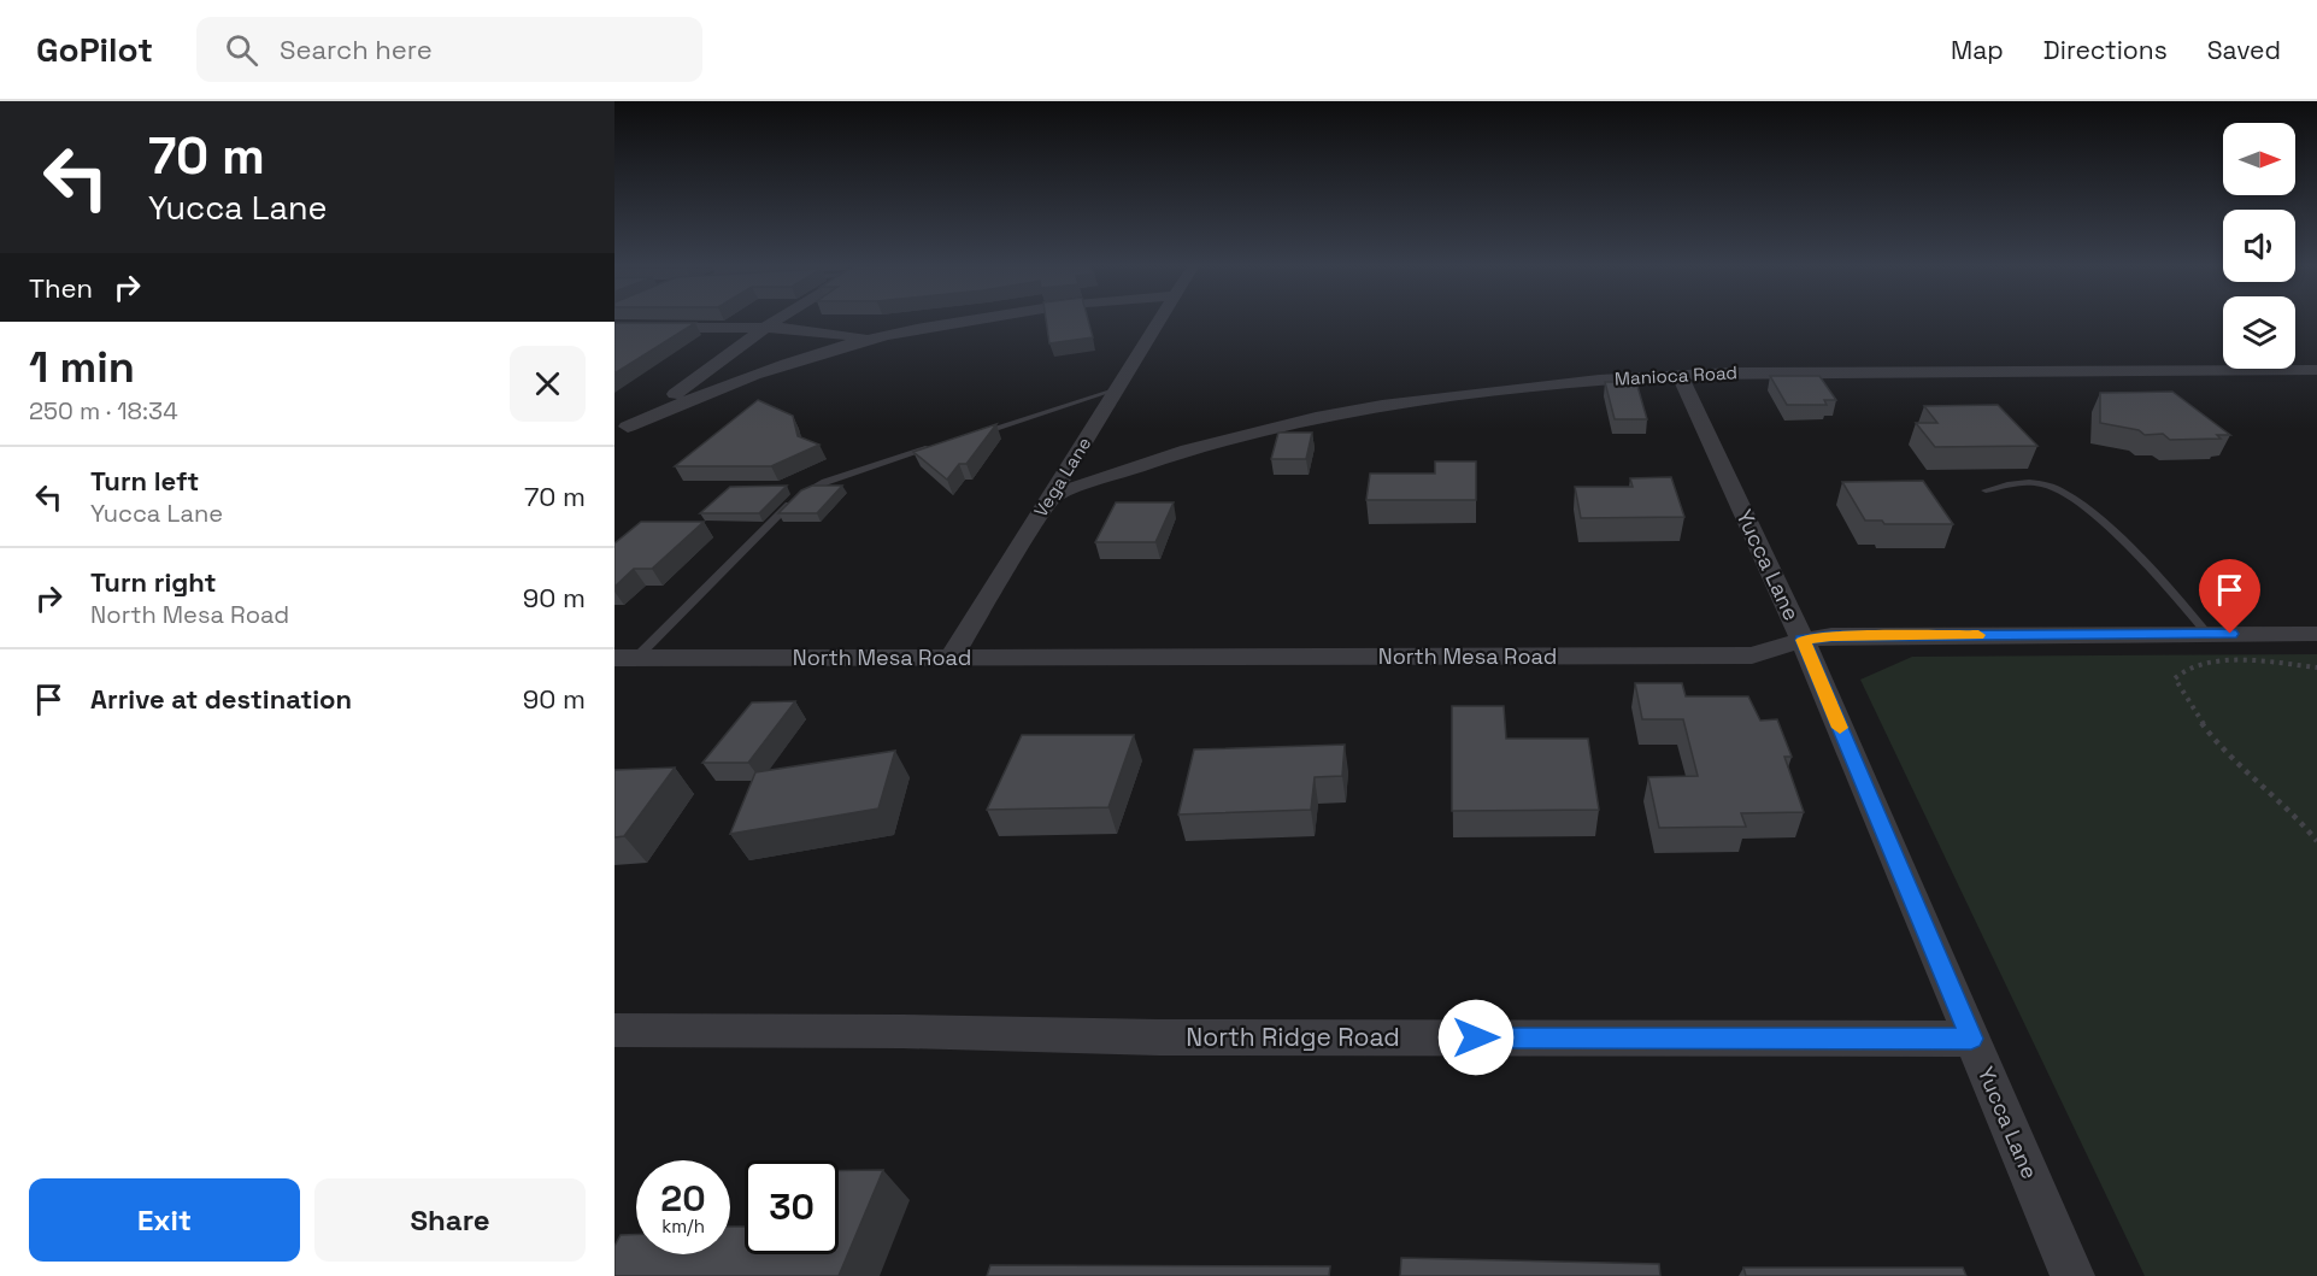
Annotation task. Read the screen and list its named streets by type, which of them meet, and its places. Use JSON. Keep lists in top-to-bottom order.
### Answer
{
  "streets": {
    "street": [
      "Manioca Road",
      "Vega Lane",
      "Yucca Lane",
      "North Mesa Road",
      "North Ridge Road"
    ]
  },
  "crossings": [
    ["Manioca Road", "Vega Lane"],
    ["Manioca Road", "Yucca Lane"],
    ["Vega Lane", "North Mesa Road"],
    ["Yucca Lane", "North Mesa Road"],
    ["Yucca Lane", "North Ridge Road"]
  ],
  "north": "right",
  "page": {
    "header": "GoPilot",
    "search": "Search here",
    "nav": ["Map", "Directions", "Saved"],
    "turn": ["70 m", "Yucca Lane"],
    "then": "Then",
    "heading": ["1 min", "250 m · 18:34"],
    "list": [
      {
        "name": "Turn left",
        "note": "Yucca Lane",
        "value": "70 m"
      },
      {
        "name": "Turn right",
        "note": "North Mesa Road",
        "value": "90 m"
      },
      {
        "name": "Arrive at destination",
        "value": "90 m"
      }
    ],
    "speed": "20 km/h",
    "limit": "30",
    "buttons": ["Exit", "Share"]
  }
}
